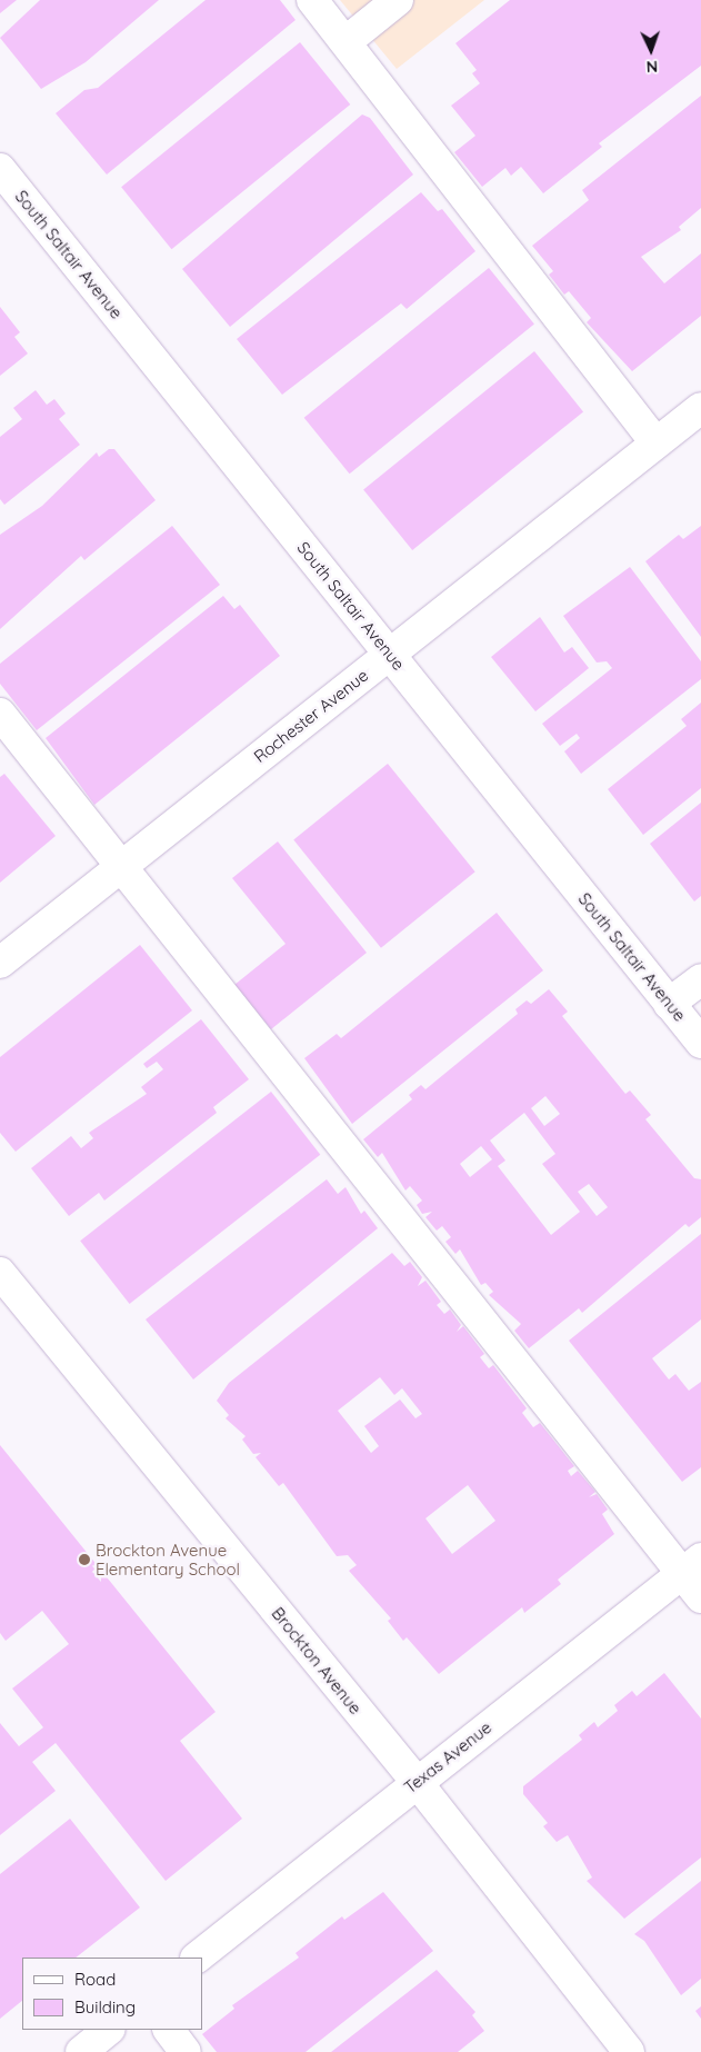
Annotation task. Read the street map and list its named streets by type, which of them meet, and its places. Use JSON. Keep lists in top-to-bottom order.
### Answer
{
  "streets": {
    "street": [
      "South Saltair Avenue",
      "Rochester Avenue",
      "Brockton Avenue",
      "Texas Avenue"
    ]
  },
  "crossings": [
    ["South Saltair Avenue", "Rochester Avenue"],
    ["Brockton Avenue", "Texas Avenue"]
  ],
  "places": ["Brockton Avenue Elementary School"],
  "legend": ["Road", "Building"],
  "north": "bottom"
}
